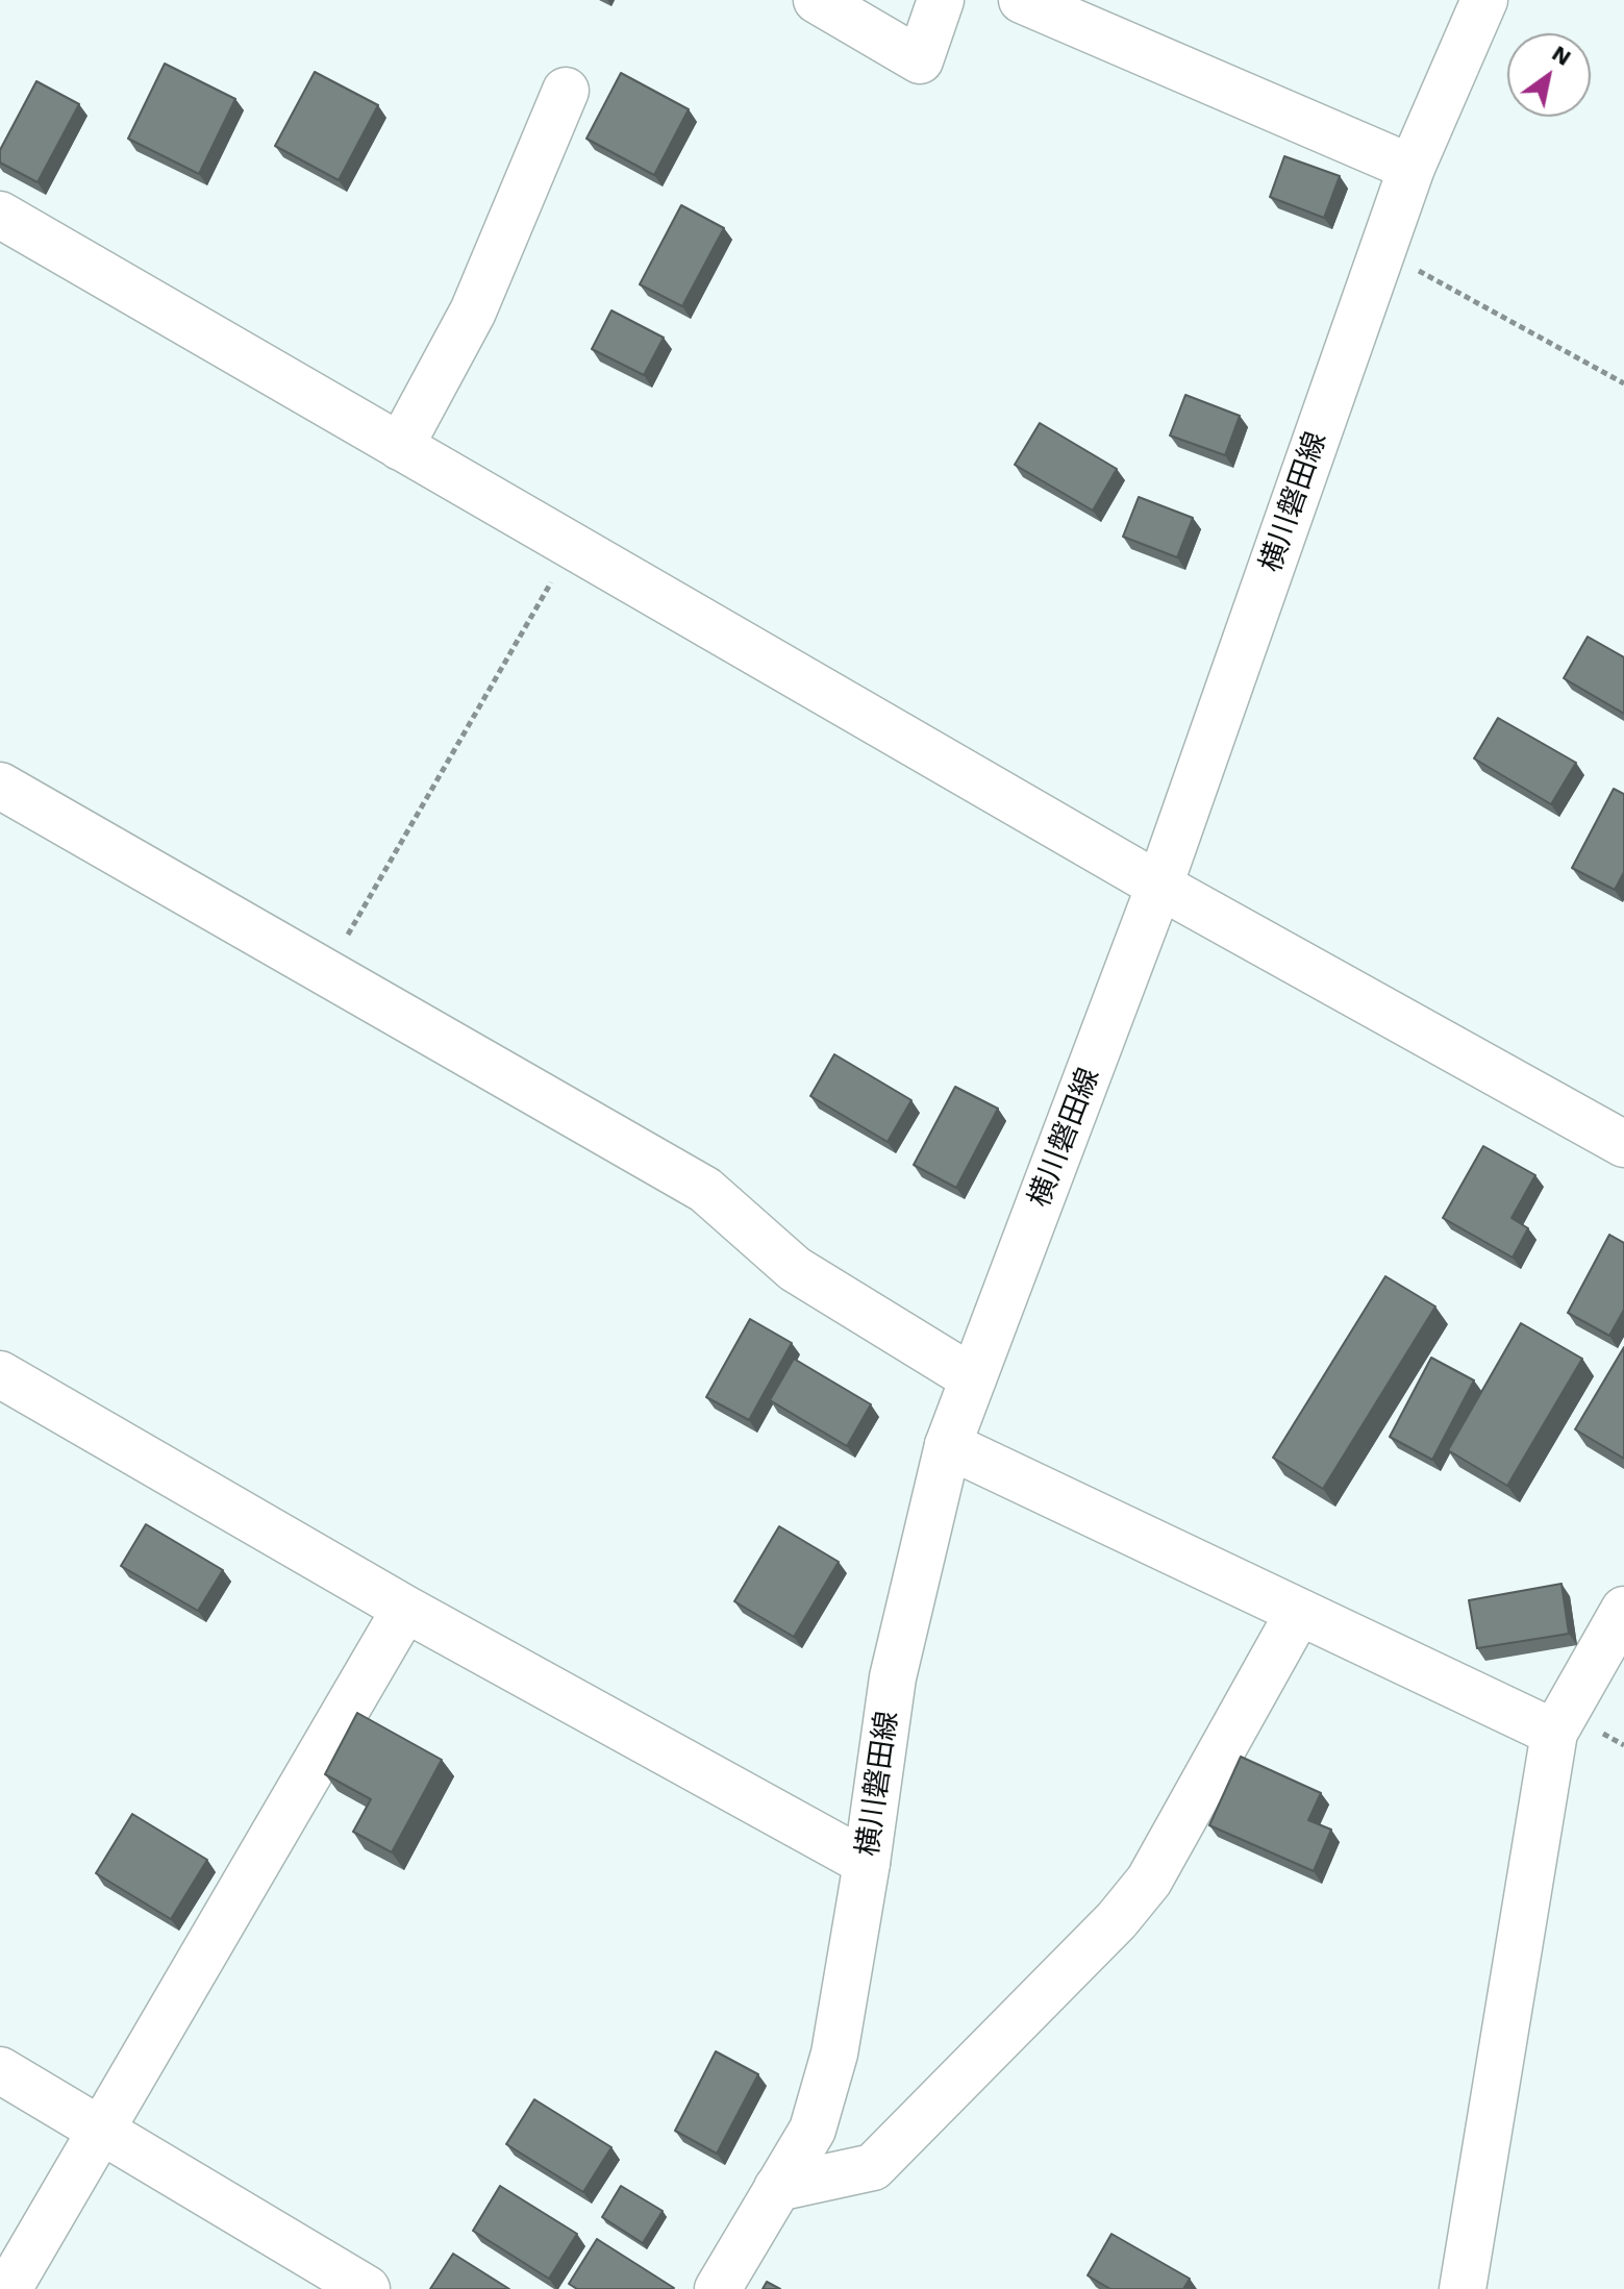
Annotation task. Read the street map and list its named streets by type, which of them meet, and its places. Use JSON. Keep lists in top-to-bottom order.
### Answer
{
  "streets": {
    "street": ["横川磐田線"]
  },
  "north": "top right"
}
